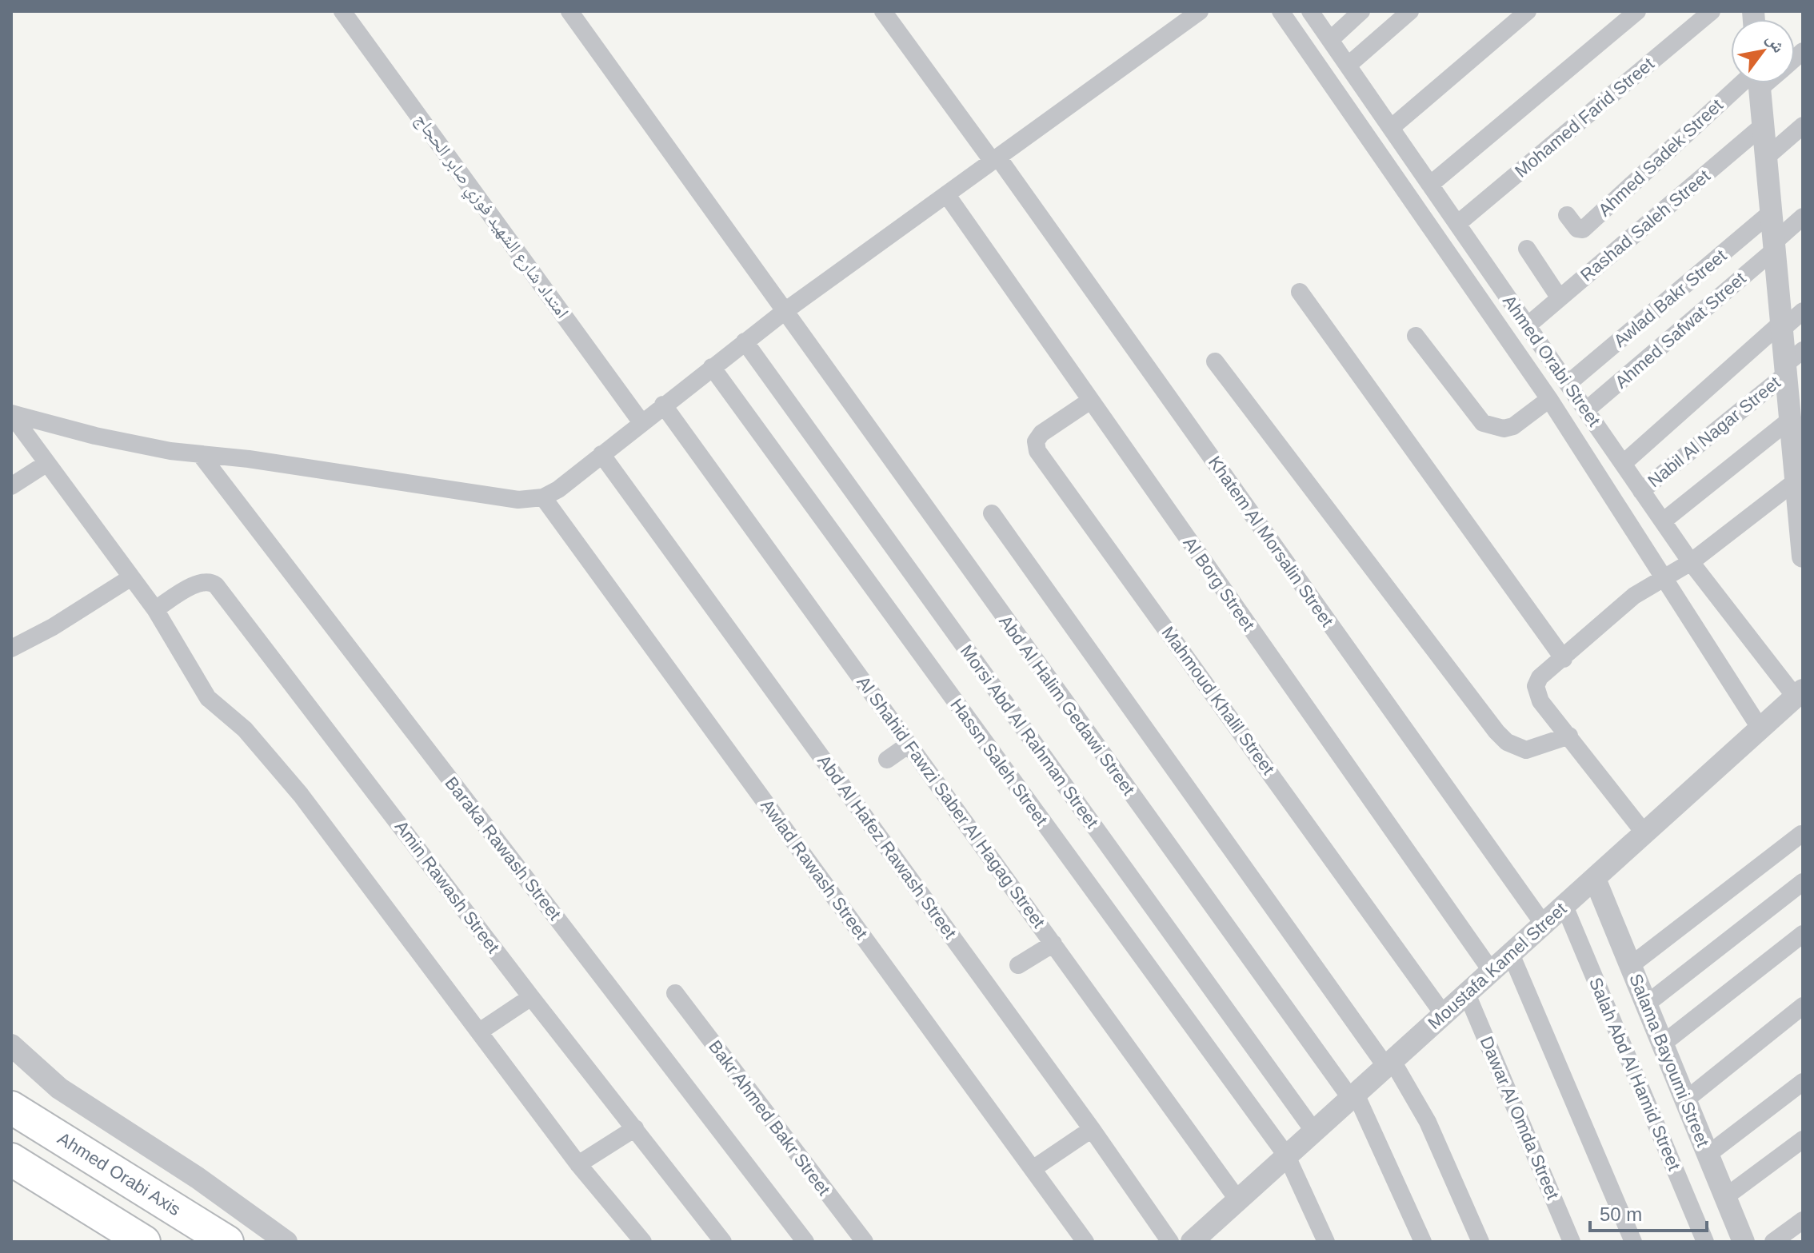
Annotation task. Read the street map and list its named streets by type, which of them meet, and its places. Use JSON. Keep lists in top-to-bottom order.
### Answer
{
  "streets": {
    "highway": ["Ahmed Orabi Axis"],
    "street": [
      "Mohamed Farid Street",
      "Ahmed Sadek Street",
      "امتداد شارع الشهيد فوزي صابر الحجاج",
      "Rashad Saleh Street",
      "Awlad Bakr Street",
      "Ahmed Safwat Street",
      "Ahmed Orabi Street",
      "Nabil Al Nagar Street",
      "Khatem Al Morsalin Street",
      "Al Borg Street",
      "Mahmoud Khalil Street",
      "Abd Al Halim Gedawi Street",
      "Morsi Abd Al Rahman Street",
      "Hassn Saleh Street",
      "Al Shahid Fawzi Saber Al Hagag Street",
      "Abd Al Hafez Rawash Street",
      "Baraka Rawash Street",
      "Awlad Rawash Street",
      "Amin Rawash Street",
      "Moustafa Kamel Street",
      "Salama Bayoumi Street",
      "Salah Abd Al Hamid Street",
      "Bakr Ahmed Bakr Street",
      "Dawar Al Omda Street"
    ]
  },
  "crossings": [
    ["Mohamed Farid Street", "Ahmed Orabi Street"],
    ["Rashad Saleh Street", "Ahmed Orabi Street"],
    ["Awlad Bakr Street", "Ahmed Orabi Street"],
    ["Ahmed Safwat Street", "Ahmed Orabi Street"],
    ["Ahmed Orabi Street", "Nabil Al Nagar Street"],
    ["Ahmed Orabi Street", "Moustafa Kamel Street"],
    ["Khatem Al Morsalin Street", "Moustafa Kamel Street"],
    ["Al Borg Street", "Mahmoud Khalil Street"],
    ["Al Borg Street", "Moustafa Kamel Street"],
    ["Mahmoud Khalil Street", "Moustafa Kamel Street"],
    ["Abd Al Halim Gedawi Street", "Moustafa Kamel Street"],
    ["Morsi Abd Al Rahman Street", "Moustafa Kamel Street"],
    ["Hassn Saleh Street", "Moustafa Kamel Street"],
    ["Al Shahid Fawzi Saber Al Hagag Street", "Moustafa Kamel Street"],
    ["Moustafa Kamel Street", "Salama Bayoumi Street"],
    ["Moustafa Kamel Street", "Salah Abd Al Hamid Street"],
    ["Moustafa Kamel Street", "Dawar Al Omda Street"]
  ],
  "scale_bar": "50 m",
  "north": "top right"
}
